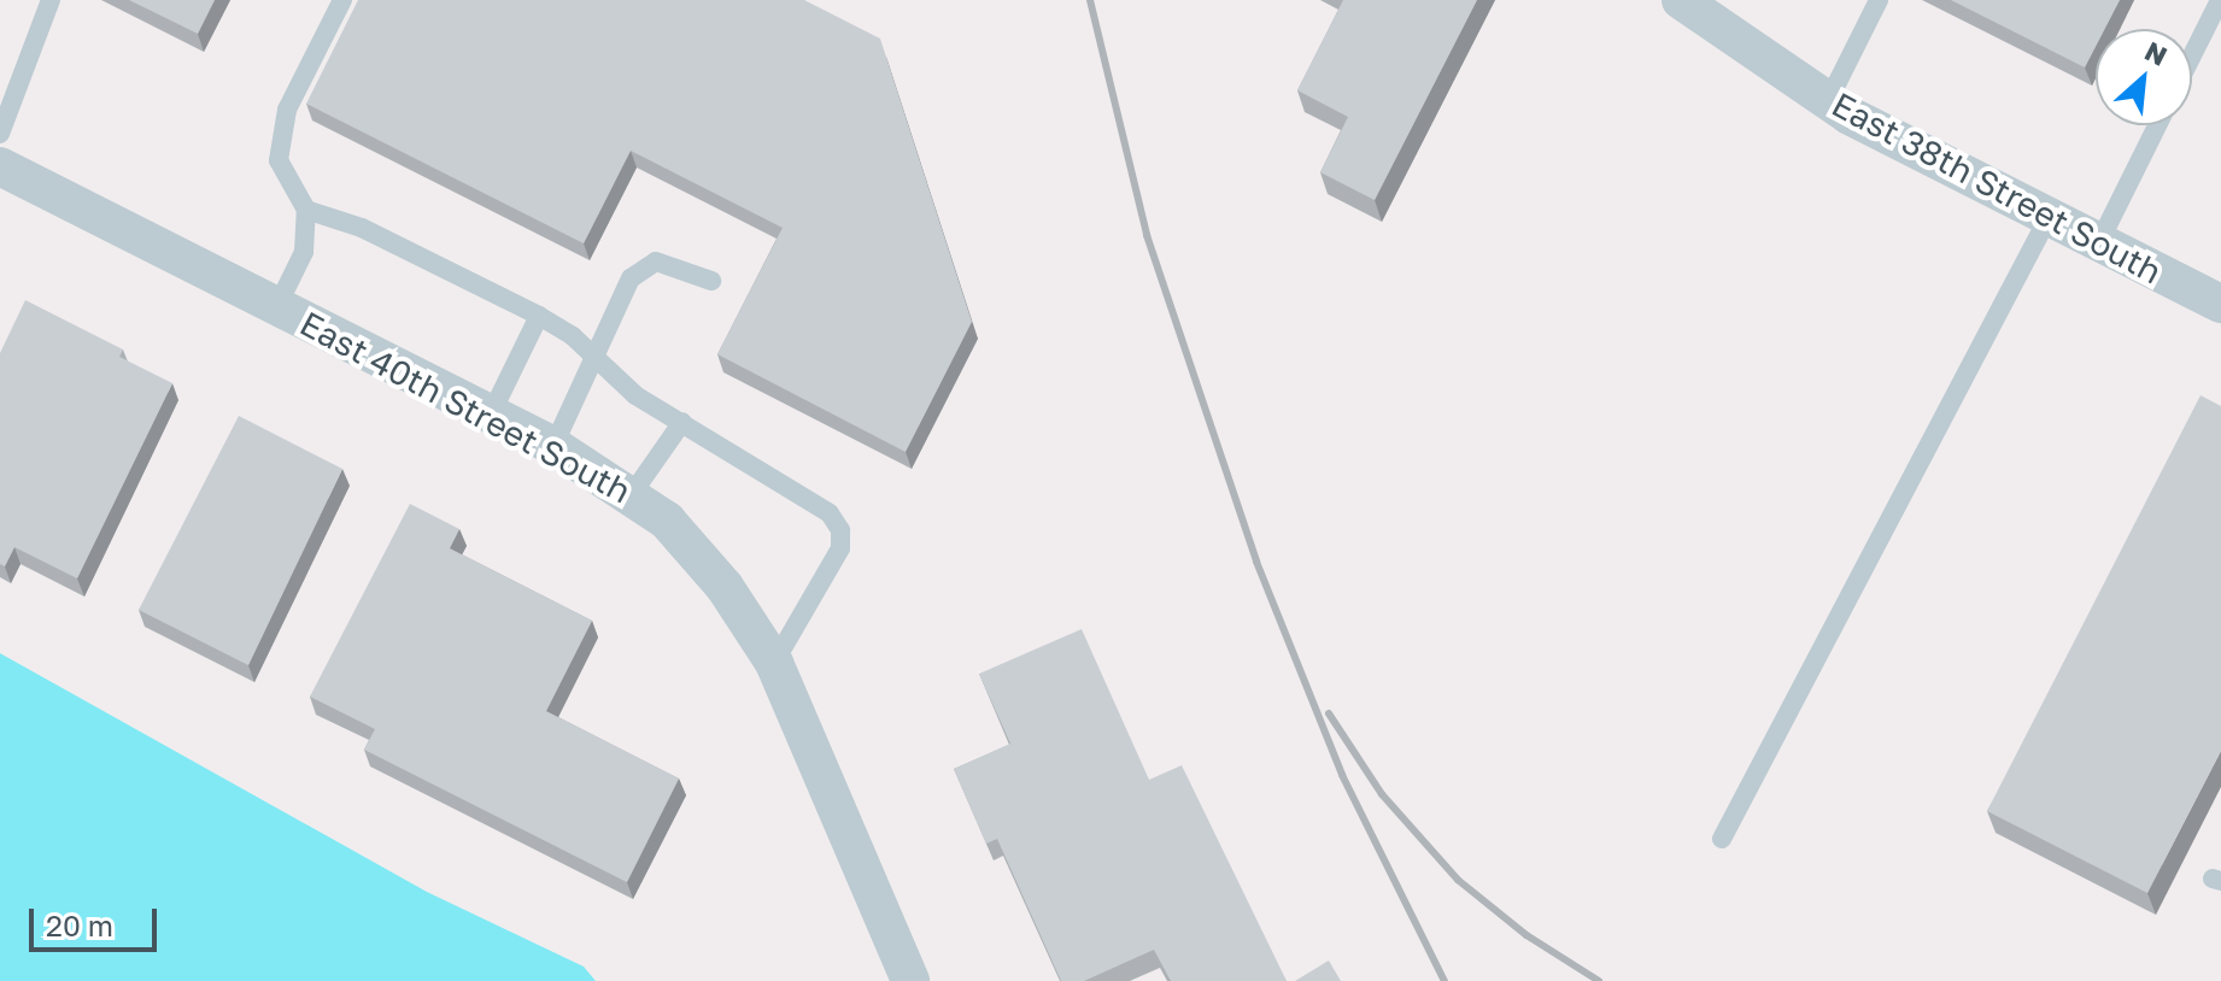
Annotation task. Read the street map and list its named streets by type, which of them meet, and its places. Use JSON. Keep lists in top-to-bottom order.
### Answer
{
  "streets": {
    "street": ["East 38th Street South", "East 40th Street South"]
  },
  "scale_bar": "20 m",
  "north": "top right"
}
